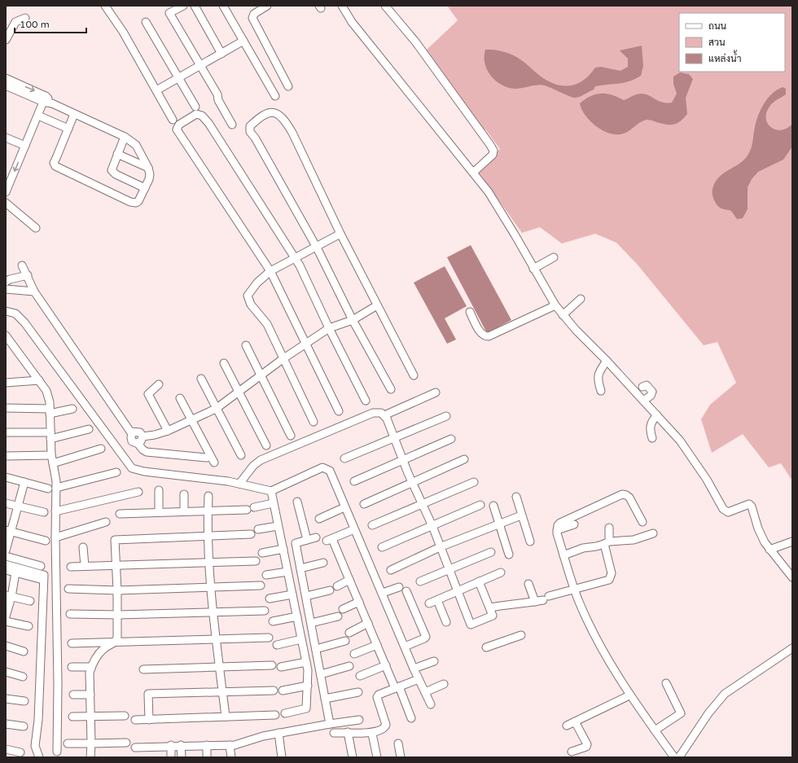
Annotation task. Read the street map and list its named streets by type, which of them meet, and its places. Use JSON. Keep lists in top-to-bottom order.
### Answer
{
  "legend": ["ถนน", "สวน", "แหล่งน้ำ"],
  "scale_bar": "100 m"
}
